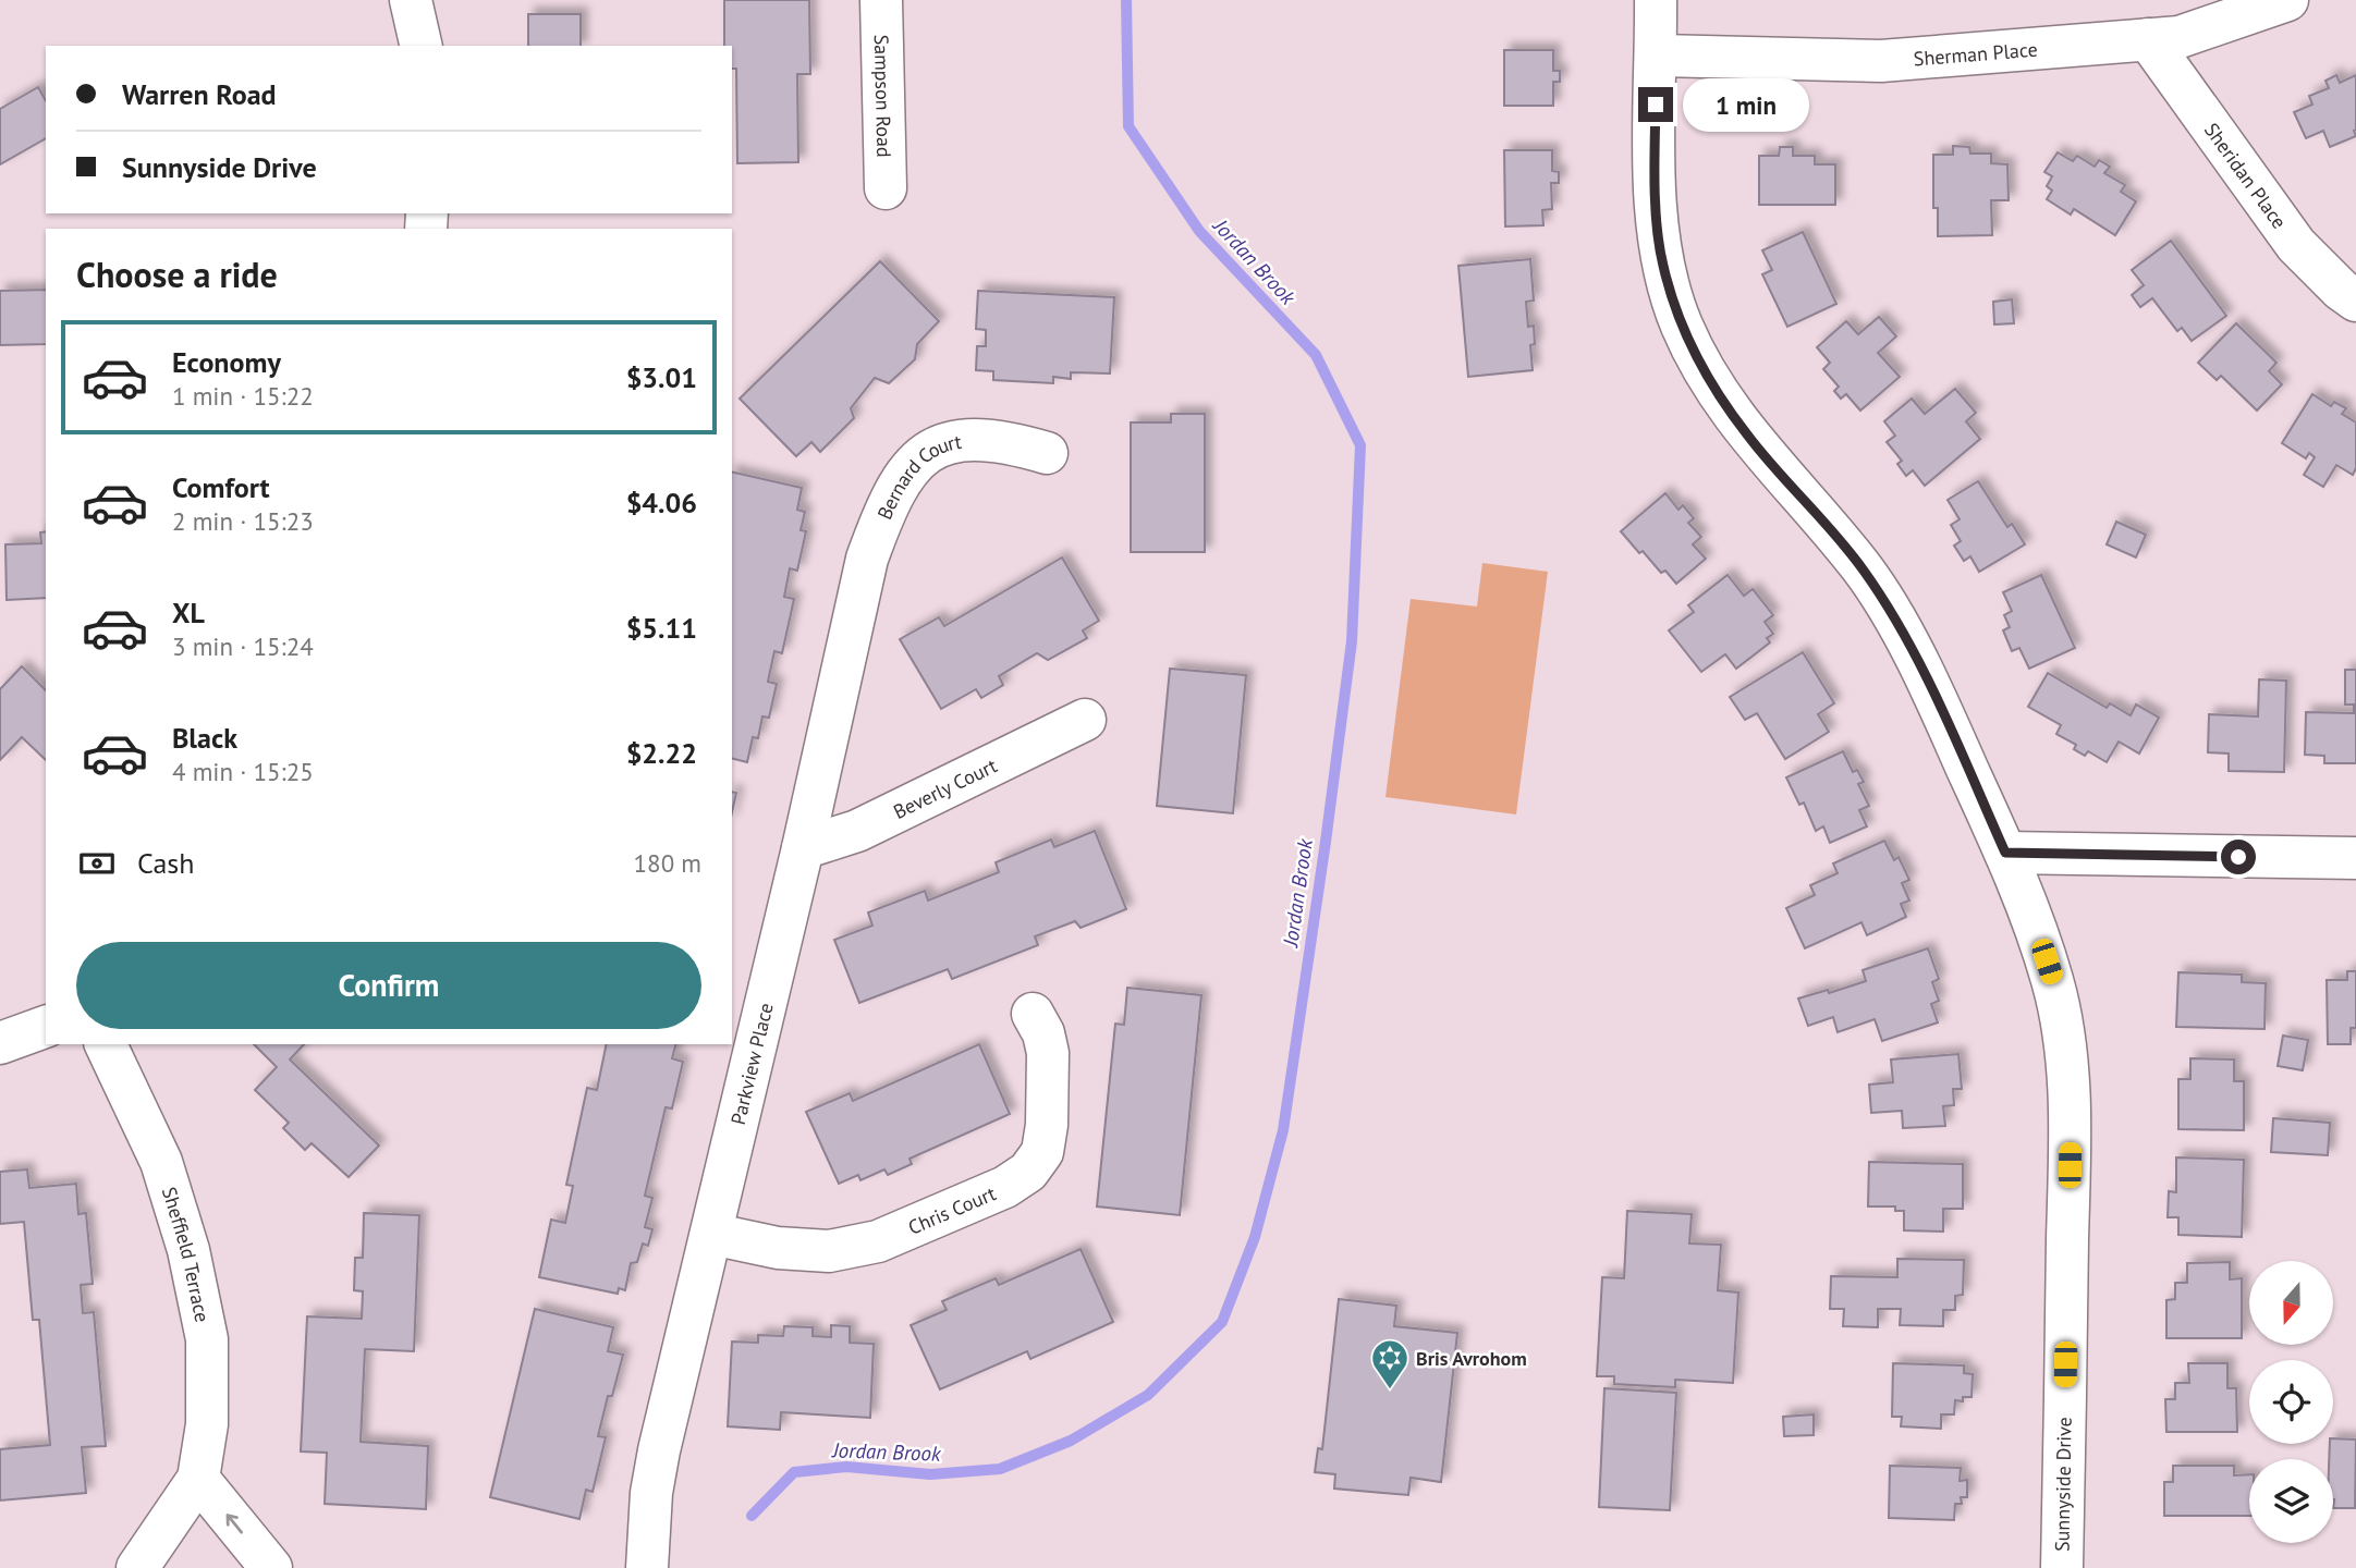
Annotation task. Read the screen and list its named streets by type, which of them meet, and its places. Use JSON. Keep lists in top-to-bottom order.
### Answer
{
  "streets": {
    "street": [
      "Sherman Place",
      "Sampson Road",
      "Sheridan Place",
      "Bernard Court",
      "Beverly Court",
      "Parkview Place",
      "Chris Court",
      "Sheffield Terrace",
      "Sunnyside Drive"
    ]
  },
  "crossings": [
    ["Sherman Place", "Sheridan Place"],
    ["Sherman Place", "Sunnyside Drive"],
    ["Bernard Court", "Parkview Place"],
    ["Beverly Court", "Parkview Place"],
    ["Parkview Place", "Chris Court"]
  ],
  "water": ["Jordan Brook"],
  "places": {
    "synagogue": ["Bris Avrohom"]
  },
  "north": "bottom",
  "page": {
    "banner": ["Warren Road", "Sunnyside Drive"],
    "bubble": "1 min",
    "heading": "Choose a ride",
    "list": [
      {
        "name": "Economy",
        "note": "1 min · 15:22",
        "value": "$3.01"
      },
      {
        "name": "Comfort",
        "note": "2 min · 15:23",
        "value": "$4.06"
      },
      {
        "name": "XL",
        "note": "3 min · 15:24",
        "value": "$5.11"
      },
      {
        "name": "Black",
        "note": "4 min · 15:25",
        "value": "$2.22"
      }
    ],
    "pay": ["Cash", "180 m"],
    "buttons": "Confirm"
  }
}
